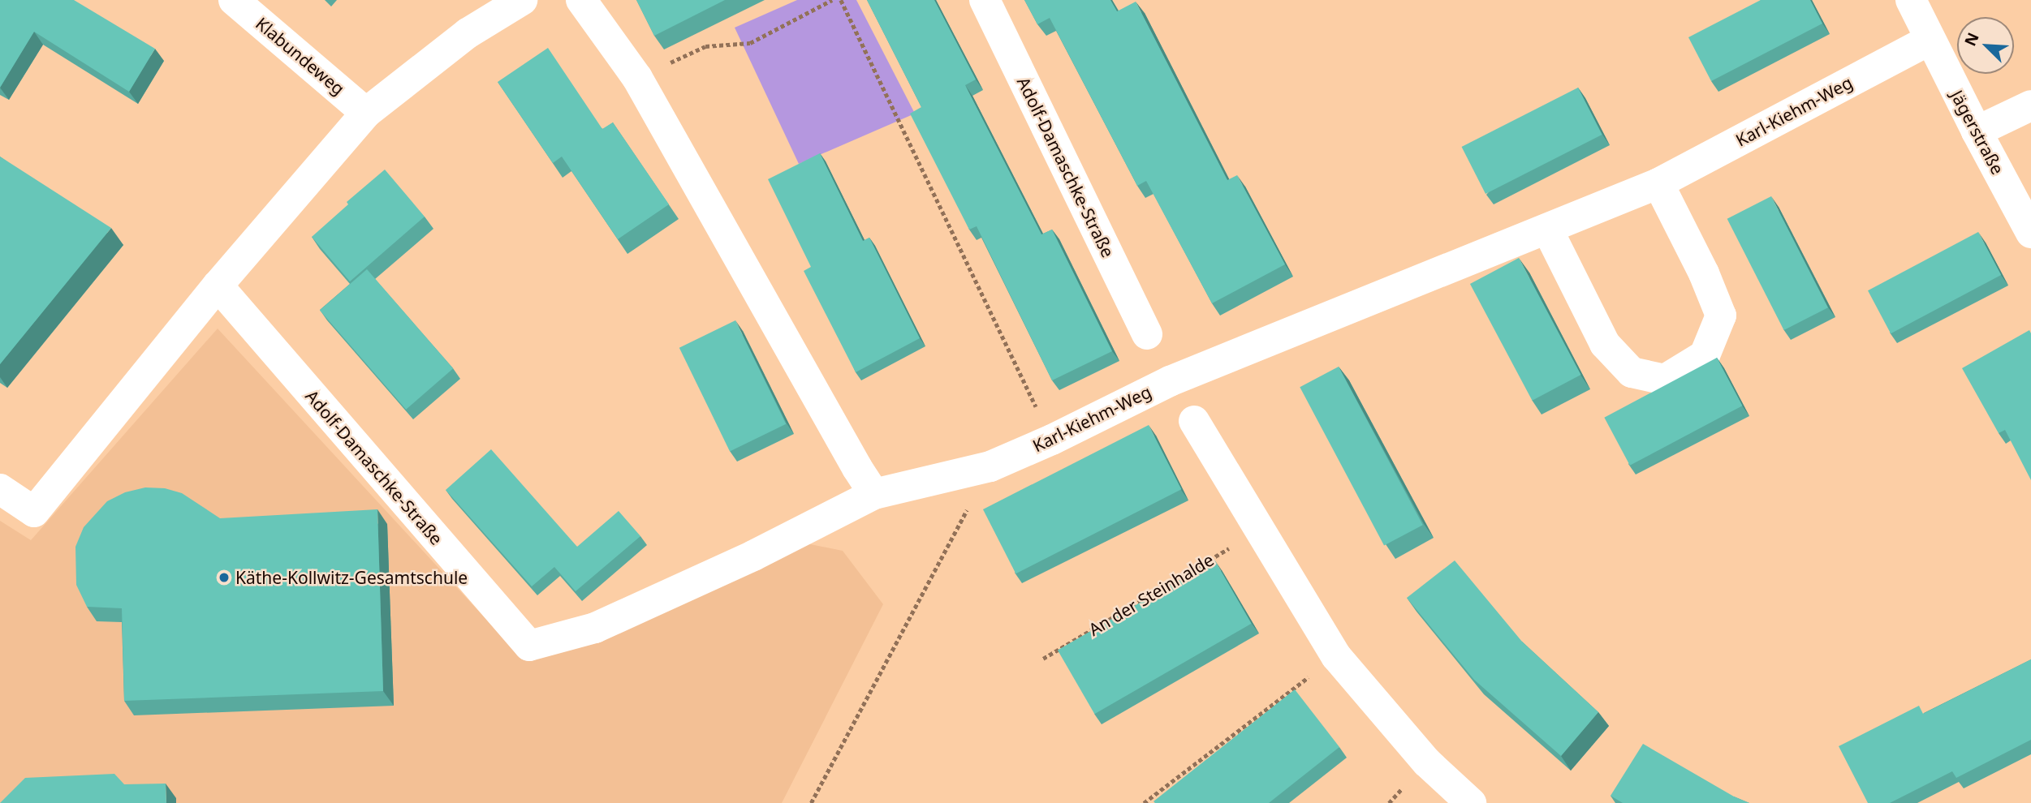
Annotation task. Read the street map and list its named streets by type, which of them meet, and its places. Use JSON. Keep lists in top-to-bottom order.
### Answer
{
  "streets": {
    "street": [
      "Klabundeweg",
      "Karl-Kiehm-Weg",
      "Jägerstraße",
      "Adolf-Damaschke-Straße"
    ],
    "path": ["An der Steinhalde"]
  },
  "crossings": [
    ["Karl-Kiehm-Weg", "Jägerstraße"],
    ["Karl-Kiehm-Weg", "Adolf-Damaschke-Straße"]
  ],
  "places": ["Käthe-Kollwitz-Gesamtschule"],
  "north": "top left"
}
